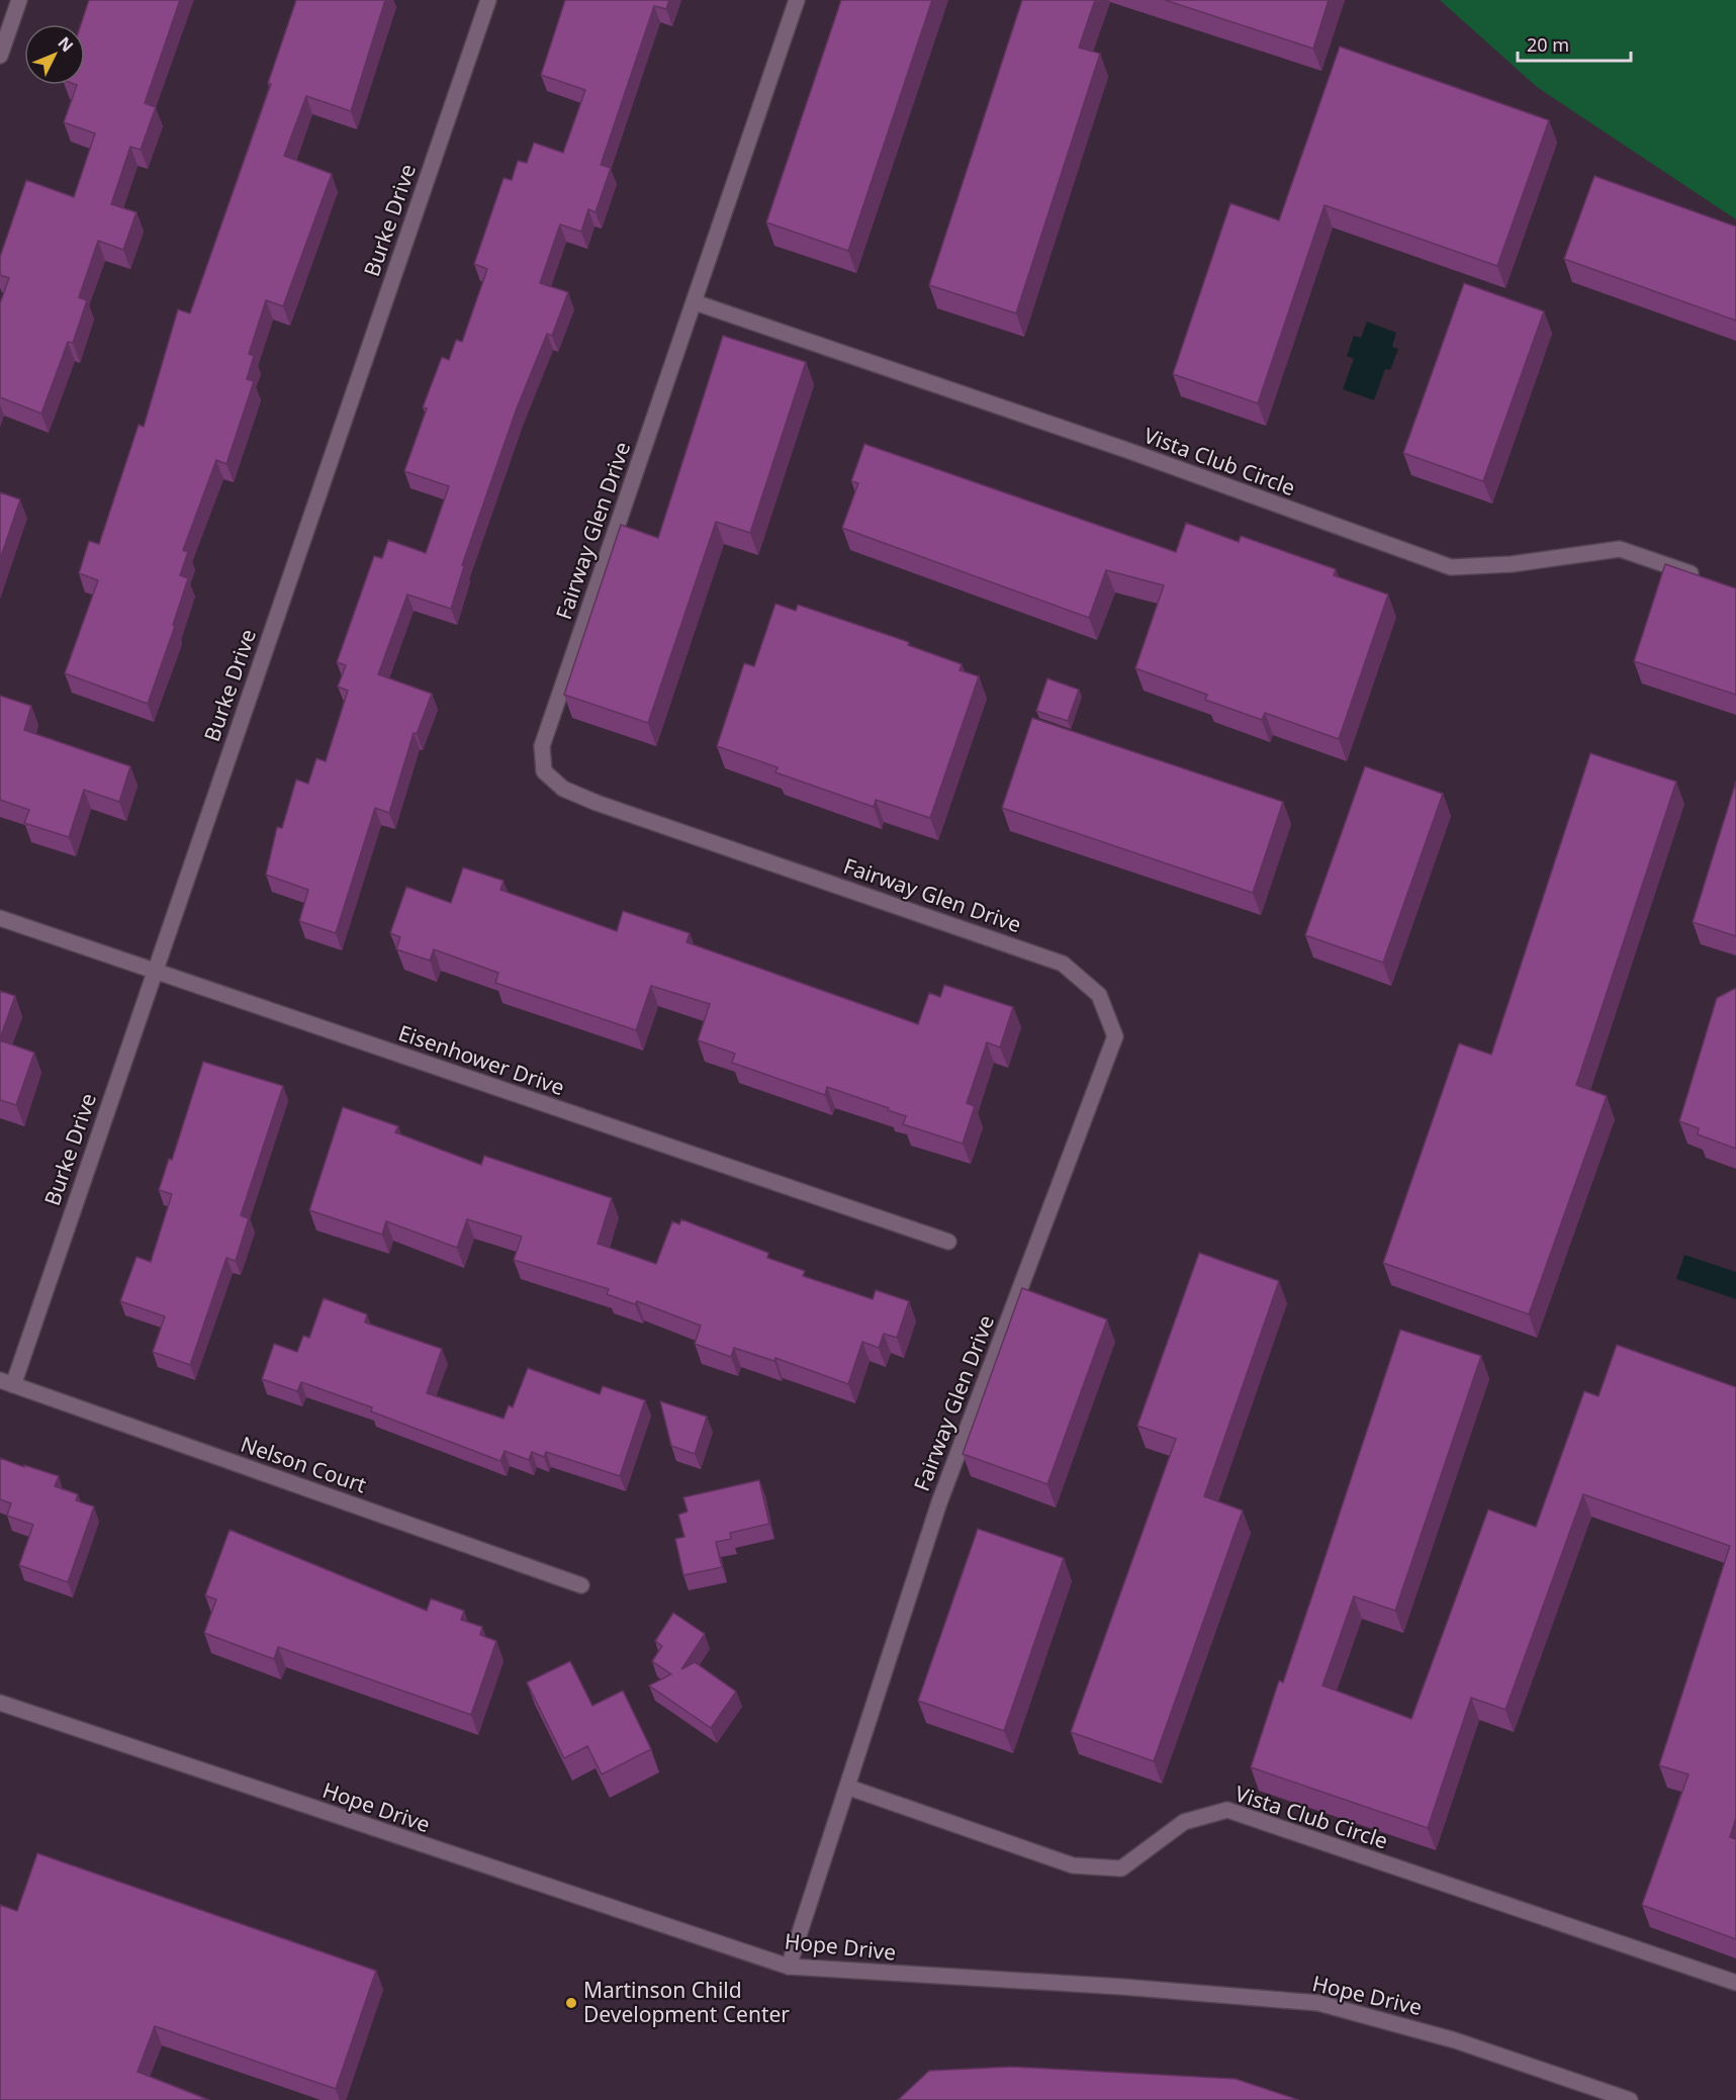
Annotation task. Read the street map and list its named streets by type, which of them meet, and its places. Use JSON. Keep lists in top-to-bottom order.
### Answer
{
  "streets": {
    "street": [
      "Burke Drive",
      "Vista Club Circle",
      "Fairway Glen Drive",
      "Eisenhower Drive",
      "Nelson Court",
      "Hope Drive"
    ]
  },
  "crossings": [
    ["Burke Drive", "Eisenhower Drive"],
    ["Burke Drive", "Nelson Court"],
    ["Vista Club Circle", "Fairway Glen Drive"],
    ["Fairway Glen Drive", "Hope Drive"]
  ],
  "places": ["Martinson Child Development Center"],
  "scale_bar": "20 m",
  "north": "top right"
}
